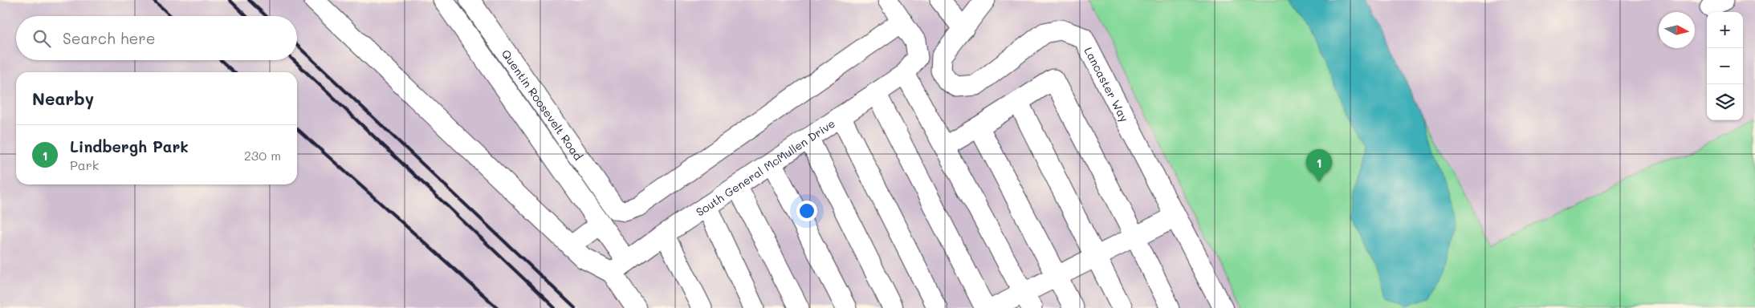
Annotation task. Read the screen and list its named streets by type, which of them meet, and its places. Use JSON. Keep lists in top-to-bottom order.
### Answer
{
  "streets": {
    "street": ["Lancaster Way", "Quentin Roosevelt Road", "South General McMullen Drive"]
  },
  "crossings": [
    ["Quentin Roosevelt Road", "South General McMullen Drive"]
  ],
  "north": "right",
  "page": {
    "map_buttons": ["+", "−"],
    "search": "Search here",
    "heading": "Nearby",
    "list": [
      {
        "mark": "1",
        "name": "Lindbergh Park",
        "note": "Park",
        "value": "230 m"
      }
    ],
    "pins": "1"
  }
}
